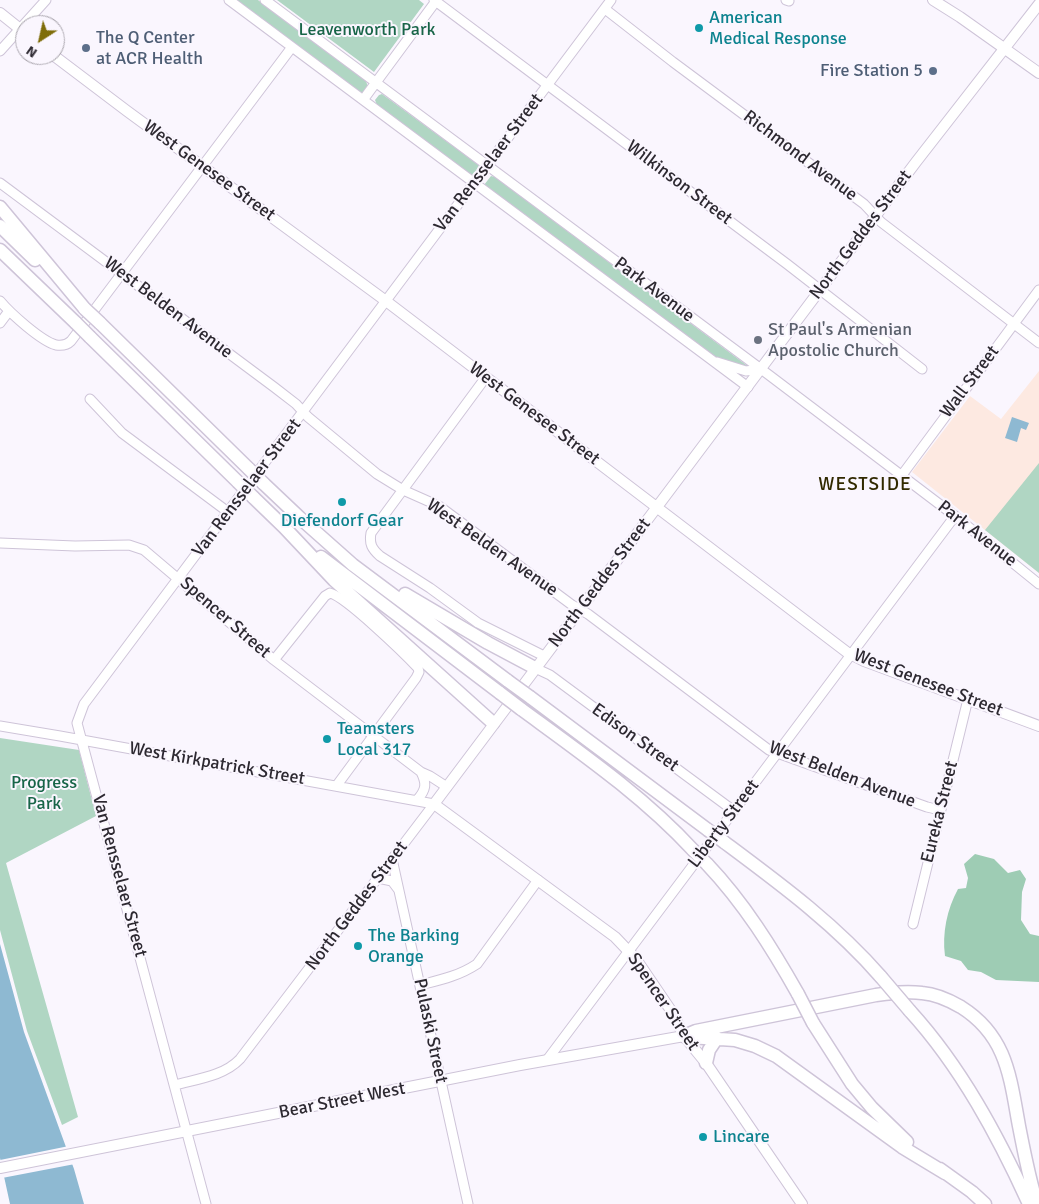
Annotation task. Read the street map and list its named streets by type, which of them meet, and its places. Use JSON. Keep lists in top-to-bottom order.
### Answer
{
  "streets": {
    "main road": [
      "West Genesee Street",
      "North Geddes Street",
      "Spencer Street",
      "Bear Street West"
    ],
    "street": [
      "Richmond Avenue",
      "Van Rensselaer Street",
      "Wilkinson Street",
      "Park Avenue",
      "West Belden Avenue",
      "Wall Street",
      "Edison Street",
      "West Kirkpatrick Street",
      "Eureka Street",
      "Liberty Street",
      "Pulaski Street"
    ]
  },
  "crossings": [
    ["Richmond Avenue", "Van Rensselaer Street"],
    ["Richmond Avenue", "North Geddes Street"],
    ["Richmond Avenue", "Wall Street"],
    ["Van Rensselaer Street", "West Genesee Street"],
    ["Van Rensselaer Street", "Wilkinson Street"],
    ["Van Rensselaer Street", "North Geddes Street"],
    ["Van Rensselaer Street", "Park Avenue"],
    ["Van Rensselaer Street", "West Belden Avenue"],
    ["Van Rensselaer Street", "Spencer Street"],
    ["Van Rensselaer Street", "West Kirkpatrick Street"],
    ["Van Rensselaer Street", "Bear Street West"],
    ["West Genesee Street", "North Geddes Street"],
    ["West Genesee Street", "Eureka Street"],
    ["West Genesee Street", "Liberty Street"],
    ["Wilkinson Street", "North Geddes Street"],
    ["North Geddes Street", "Park Avenue"],
    ["North Geddes Street", "West Belden Avenue"],
    ["North Geddes Street", "Spencer Street"],
    ["North Geddes Street", "Edison Street"],
    ["North Geddes Street", "West Kirkpatrick Street"],
    ["North Geddes Street", "Pulaski Street"],
    ["Park Avenue", "Wall Street"],
    ["Park Avenue", "Liberty Street"],
    ["West Belden Avenue", "Eureka Street"],
    ["West Belden Avenue", "Liberty Street"],
    ["Spencer Street", "West Kirkpatrick Street"],
    ["Spencer Street", "Liberty Street"],
    ["Spencer Street", "Bear Street West"],
    ["Edison Street", "Liberty Street"],
    ["Liberty Street", "Bear Street West"],
    ["Pulaski Street", "Bear Street West"]
  ],
  "districts": ["WESTSIDE"],
  "parks": ["Leavenworth Park", "Progress Park"],
  "places": [
    "American Medical Response",
    "The Q Center at ACR Health",
    "Fire Station 5",
    "St Paul's Armenian Apostolic Church",
    "Diefendorf Gear",
    "Teamsters Local 317",
    "The Barking Orange",
    "Lincare"
  ],
  "north": "bottom left"
}
